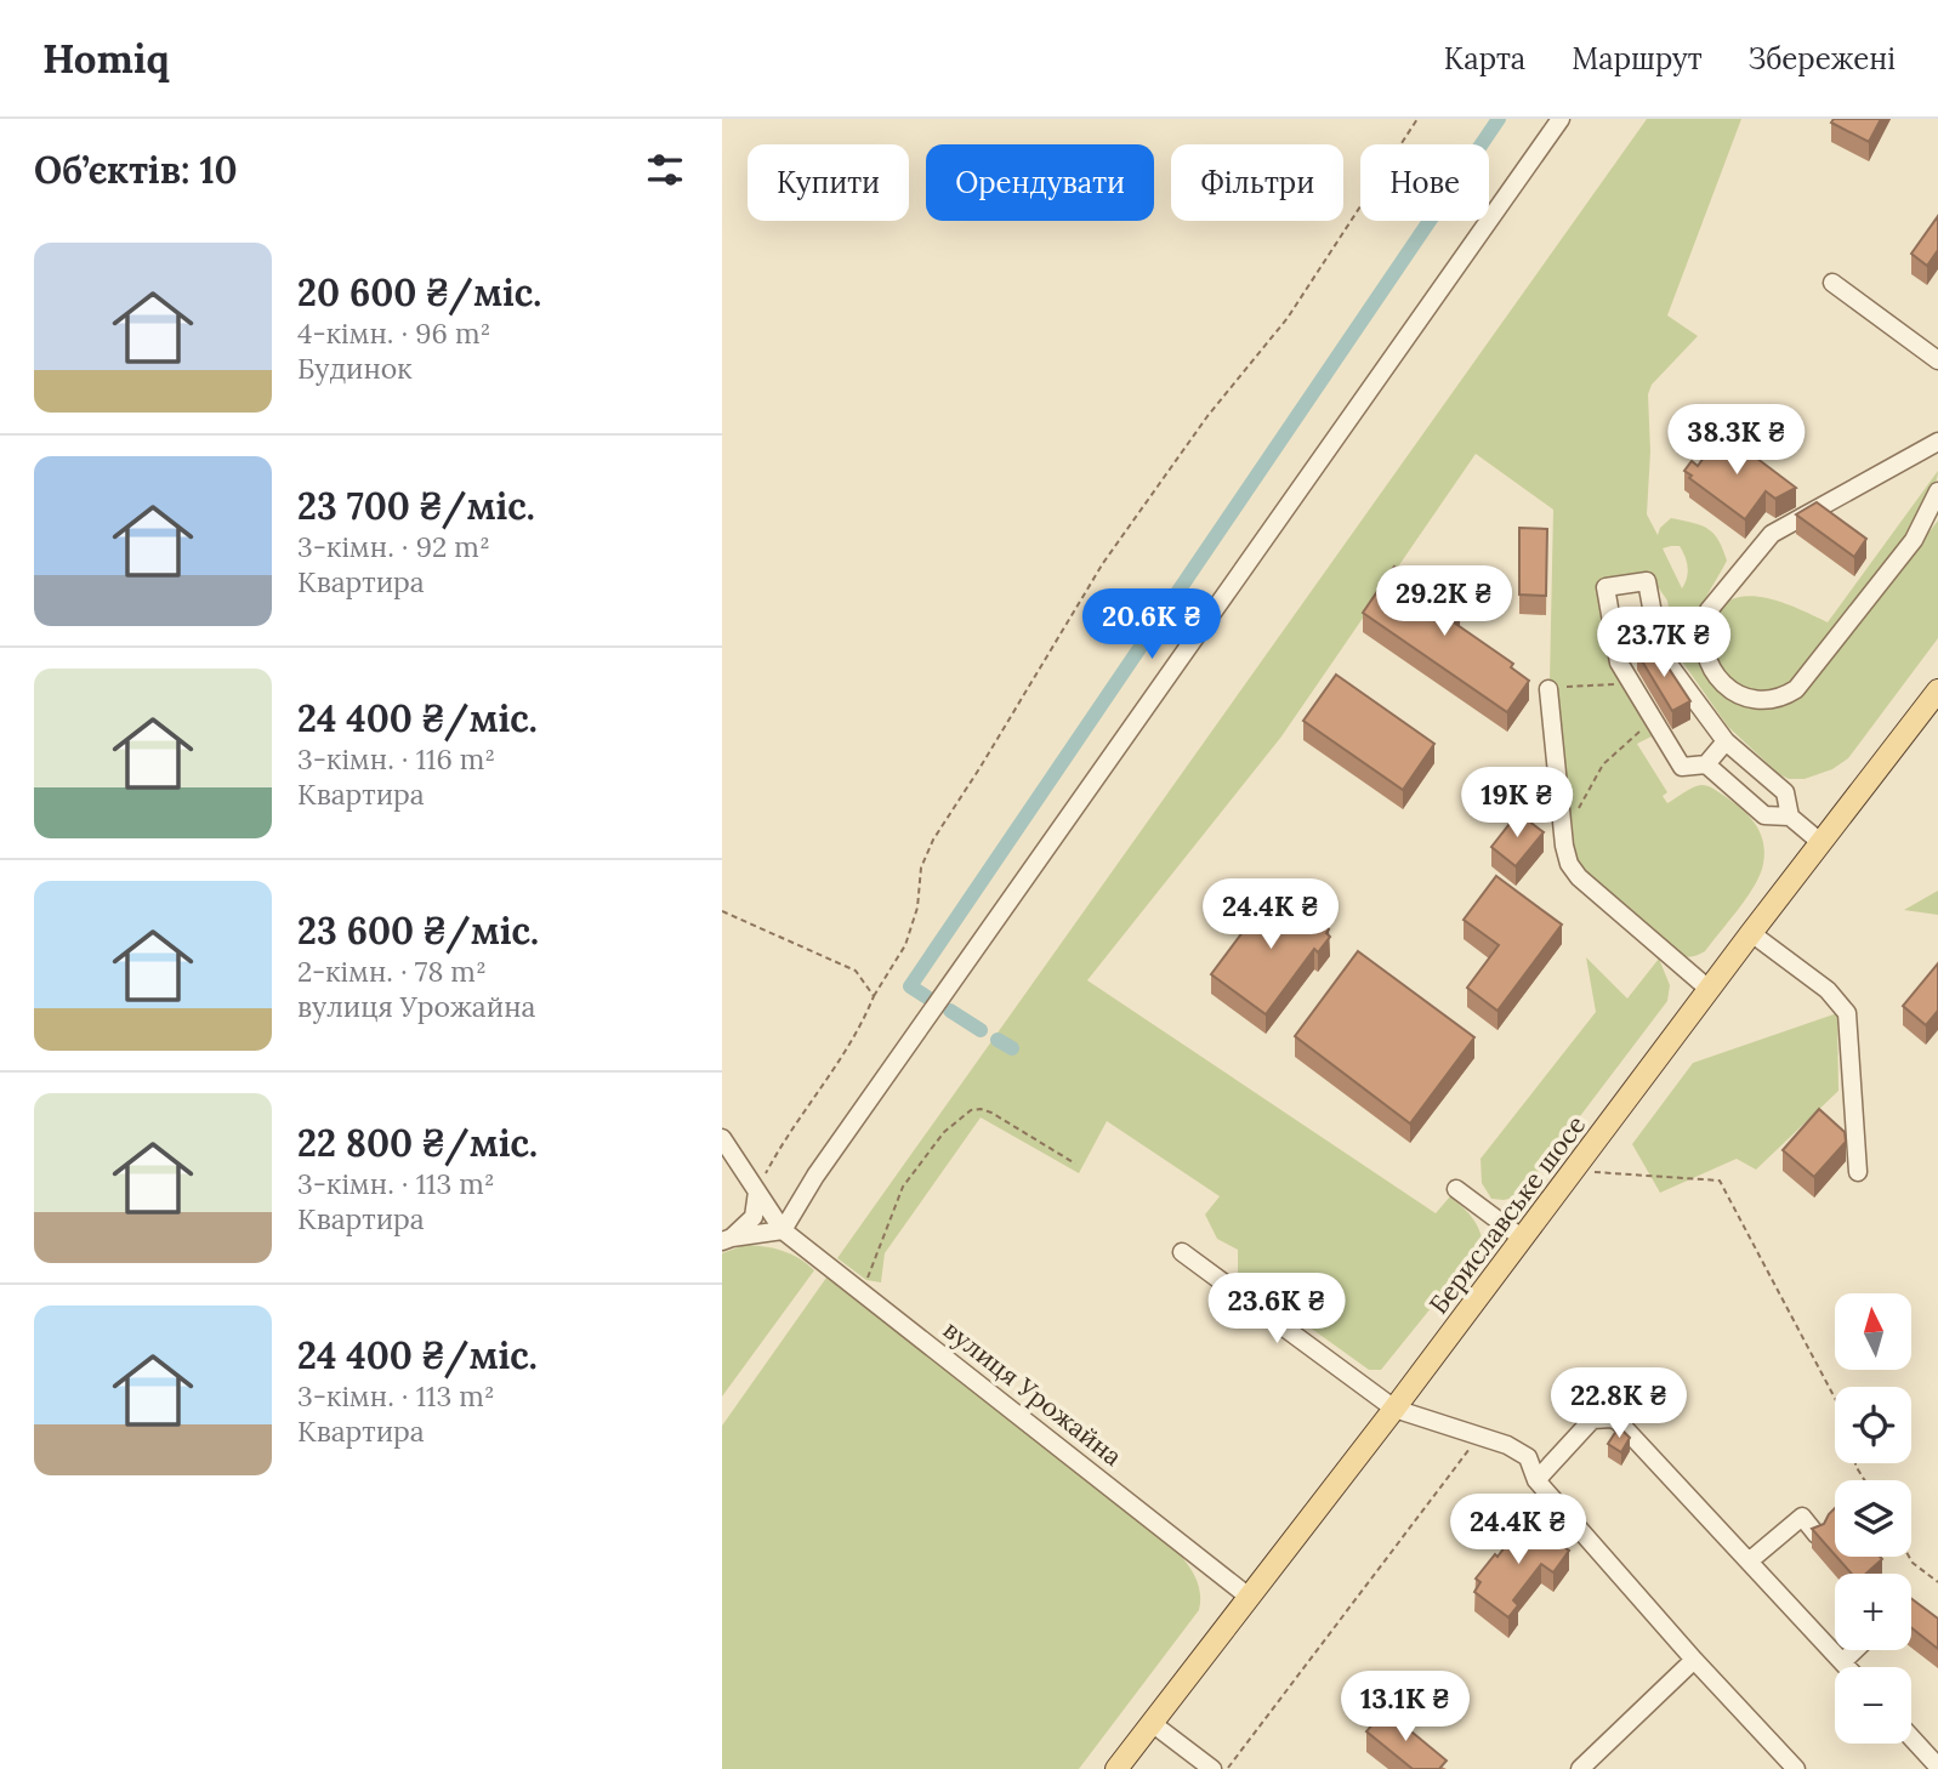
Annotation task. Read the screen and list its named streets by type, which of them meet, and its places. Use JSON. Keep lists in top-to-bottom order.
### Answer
{
  "streets": {
    "main road": ["Бериславське шосе"],
    "street": ["вулиця Урожайна"]
  },
  "crossings": [
    ["Бериславське шосе", "вулиця Урожайна"]
  ],
  "north": "top",
  "page": {
    "header": "Homiq",
    "nav": ["Карта", "Маршрут", "Збережені"],
    "heading": "Об’єктів: 10",
    "chip": [
      "Купити",
      "Орендувати",
      "Фільтри",
      "Нове"
    ],
    "list": [
      {
        "name": "20 600 ₴/міс.",
        "note": "4-кімн. · 96 m² · Будинок"
      },
      {
        "name": "23 700 ₴/міс.",
        "note": "3-кімн. · 92 m² · Квартира"
      },
      {
        "name": "24 400 ₴/міс.",
        "note": "3-кімн. · 116 m² · Квартира"
      },
      {
        "name": "23 600 ₴/міс.",
        "note": "2-кімн. · 78 m² · вулиця Урожайна"
      },
      {
        "name": "22 800 ₴/міс.",
        "note": "3-кімн. · 113 m² · Квартира"
      },
      {
        "name": "24 400 ₴/міс.",
        "note": "3-кімн. · 113 m² · Квартира"
      }
    ],
    "price": [
      "38.3K ₴",
      "29.2K ₴",
      "20.6K ₴",
      "23.7K ₴",
      "19K ₴",
      "24.4K ₴",
      "23.6K ₴",
      "22.8K ₴",
      "24.4K ₴",
      "13.1K ₴"
    ],
    "map_buttons": ["+", "−"]
  }
}
